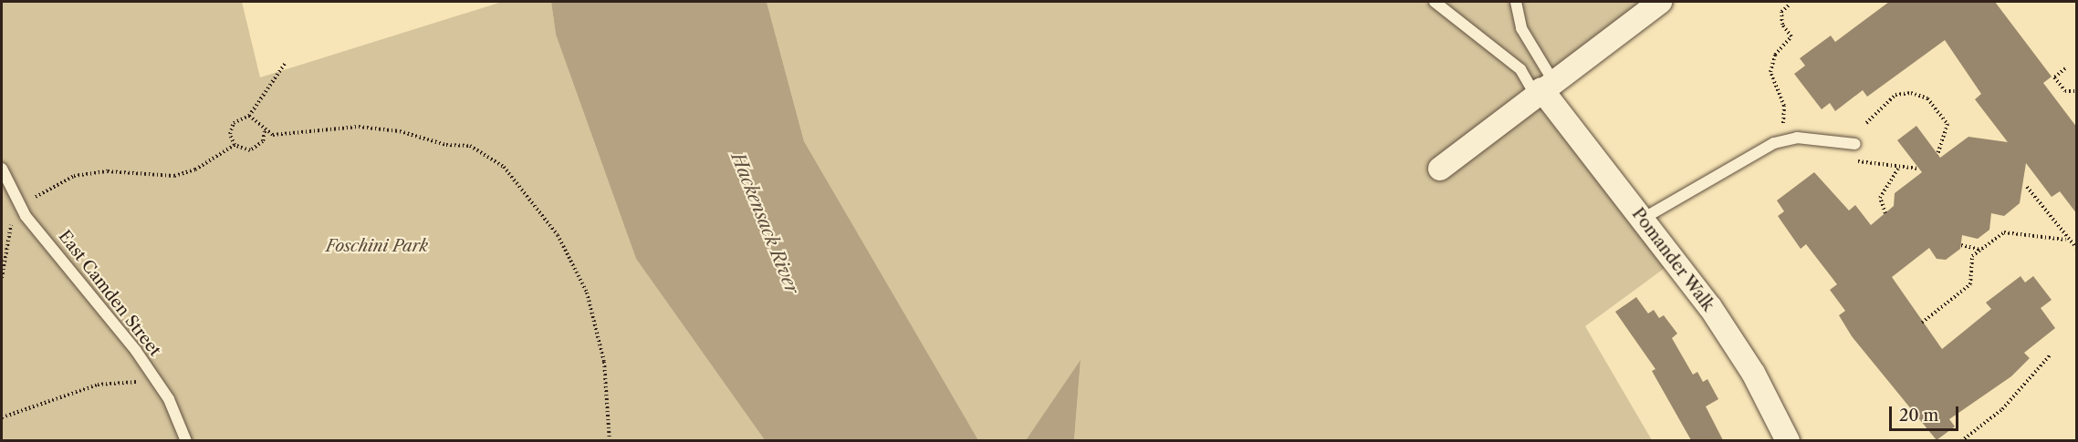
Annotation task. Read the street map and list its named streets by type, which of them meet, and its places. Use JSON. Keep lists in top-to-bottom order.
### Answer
{
  "streets": {
    "street": ["Pomander Walk"],
    "lane": ["East Camden Street"]
  },
  "water": ["Hackensack River"],
  "parks": ["Foschini Park"],
  "scale_bar": "20 m"
}
